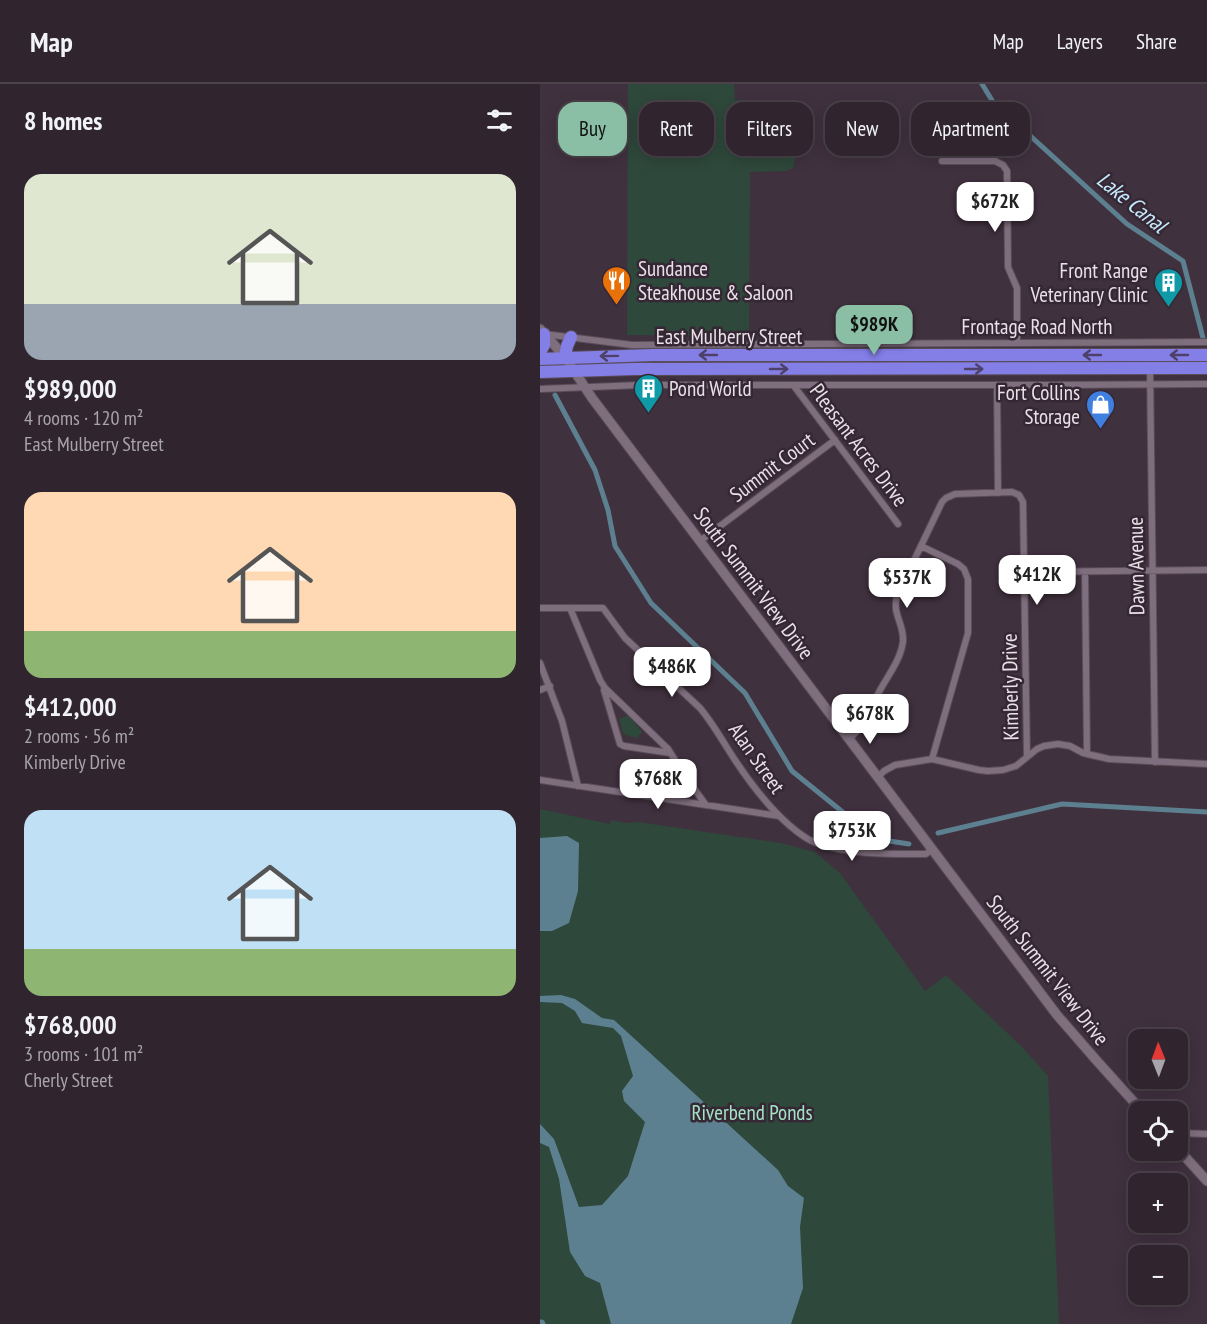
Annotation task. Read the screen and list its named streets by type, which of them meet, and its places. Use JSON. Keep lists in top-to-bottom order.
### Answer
{
  "streets": {
    "highway": ["East Mulberry Street"],
    "street": [
      "Frontage Road North",
      "Pleasant Acres Drive",
      "Summit Court",
      "Dawn Avenue",
      "South Summit View Drive",
      "Kimberly Drive",
      "Alan Street"
    ]
  },
  "crossings": [
    ["Frontage Road North", "East Mulberry Street"],
    ["Frontage Road North", "South Summit View Drive"],
    ["East Mulberry Street", "Dawn Avenue"],
    ["East Mulberry Street", "South Summit View Drive"],
    ["Pleasant Acres Drive", "Summit Court"],
    ["Summit Court", "South Summit View Drive"]
  ],
  "water": ["Lake Canal"],
  "parks": ["Riverbend Ponds"],
  "places": {
    "restaurant": ["Sundance Steakhouse & Saloon"],
    "building": ["Front Range Veterinary Clinic", "Pond World"],
    "shop": ["Fort Collins Storage"]
  },
  "north": "top",
  "page": {
    "header": "Map",
    "nav": ["Map", "Layers", "Share"],
    "heading": "8 homes",
    "chip": [
      "Buy",
      "Rent",
      "Filters",
      "New",
      "Apartment"
    ],
    "list": [
      {
        "name": "$989,000",
        "note": "4 rooms · 120 m² · East Mulberry Street"
      },
      {
        "name": "$412,000",
        "note": "2 rooms · 56 m² · Kimberly Drive"
      },
      {
        "name": "$768,000",
        "note": "3 rooms · 101 m² · Cherly Street"
      }
    ],
    "price": [
      "$672K",
      "$989K",
      "$412K",
      "$537K",
      "$486K",
      "$678K",
      "$768K",
      "$753K"
    ],
    "map_buttons": ["+", "−"]
  }
}
